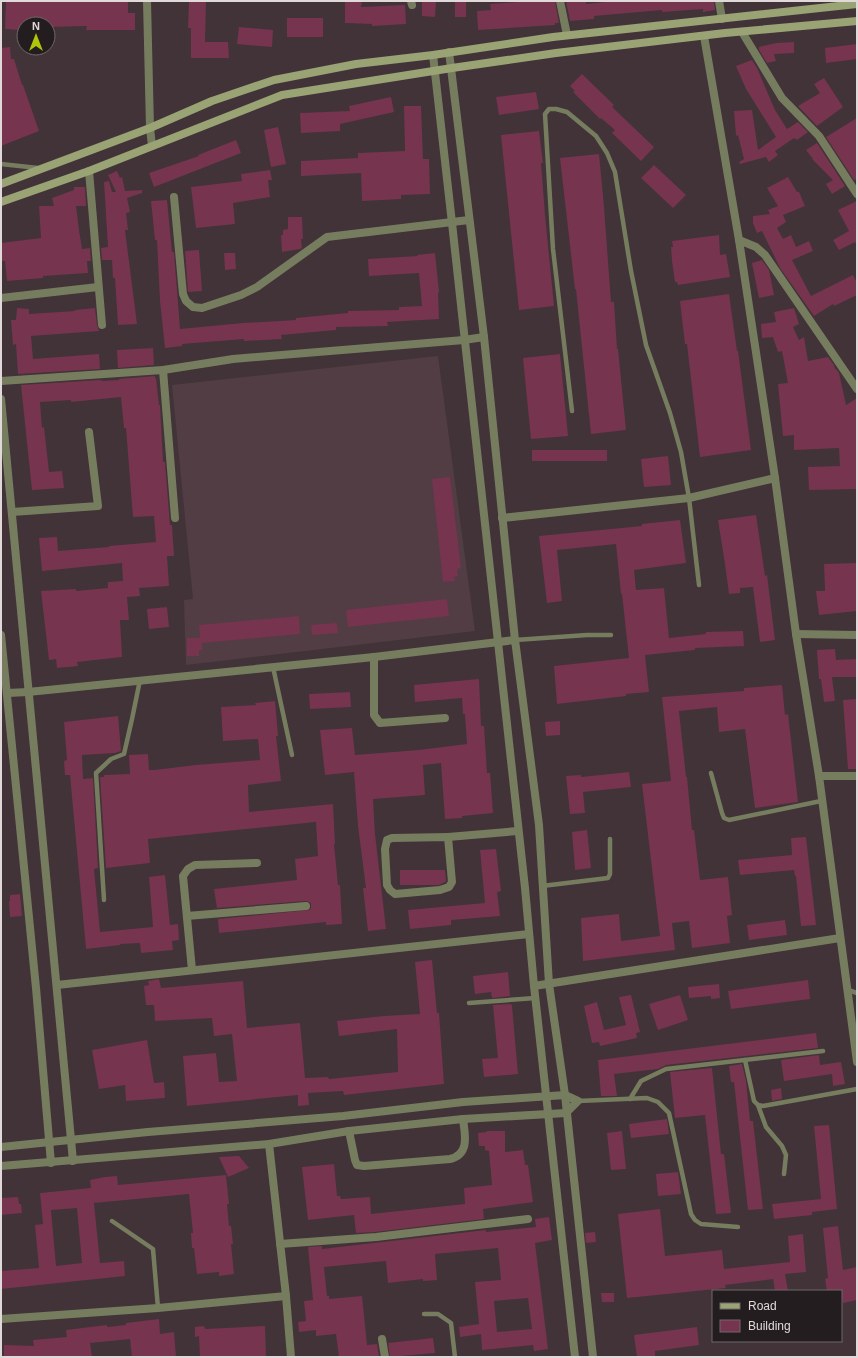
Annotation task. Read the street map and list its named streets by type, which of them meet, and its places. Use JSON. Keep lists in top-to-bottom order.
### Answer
{
  "legend": ["Road", "Building"],
  "north": "top"
}
